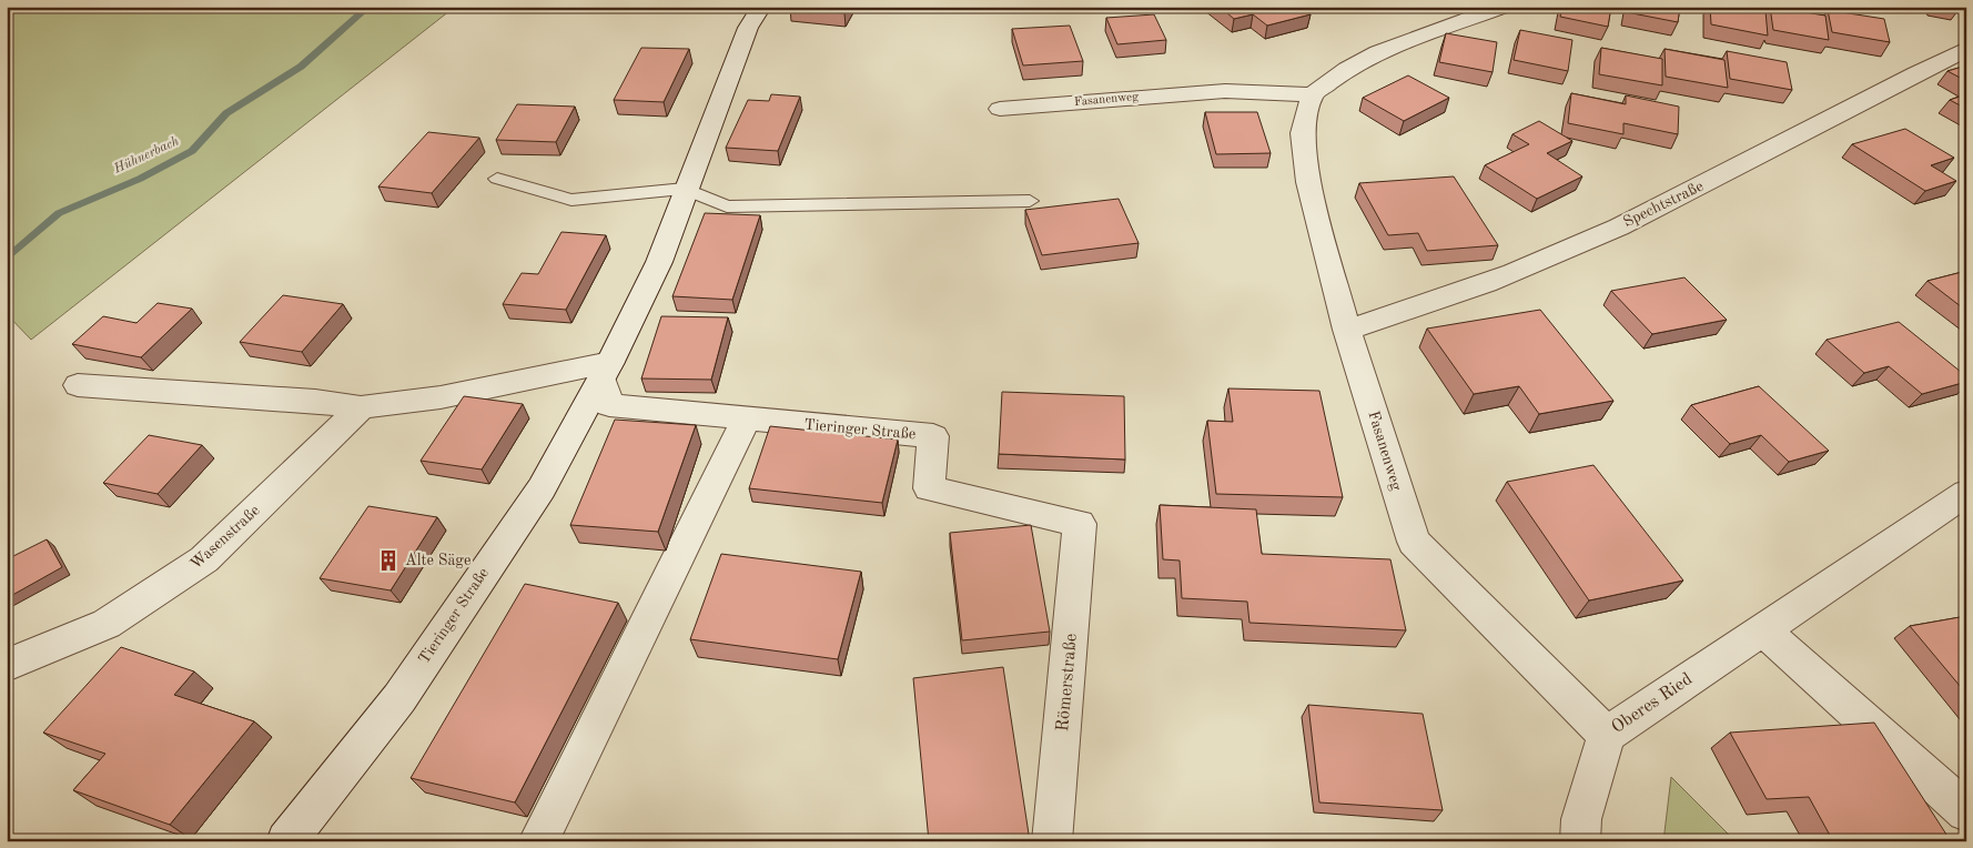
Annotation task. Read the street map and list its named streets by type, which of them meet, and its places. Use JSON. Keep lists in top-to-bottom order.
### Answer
{
  "streets": {
    "street": [
      "Fasanenweg",
      "Spechtstraße",
      "Tieringer Straße",
      "Wasenstraße",
      "Römerstraße",
      "Oberes Ried"
    ]
  },
  "crossings": [
    ["Fasanenweg", "Spechtstraße"],
    ["Fasanenweg", "Oberes Ried"],
    ["Tieringer Straße", "Römerstraße"]
  ],
  "water": ["Hühnerbach"],
  "places": {
    "building": ["Alte Säge"]
  }
}
